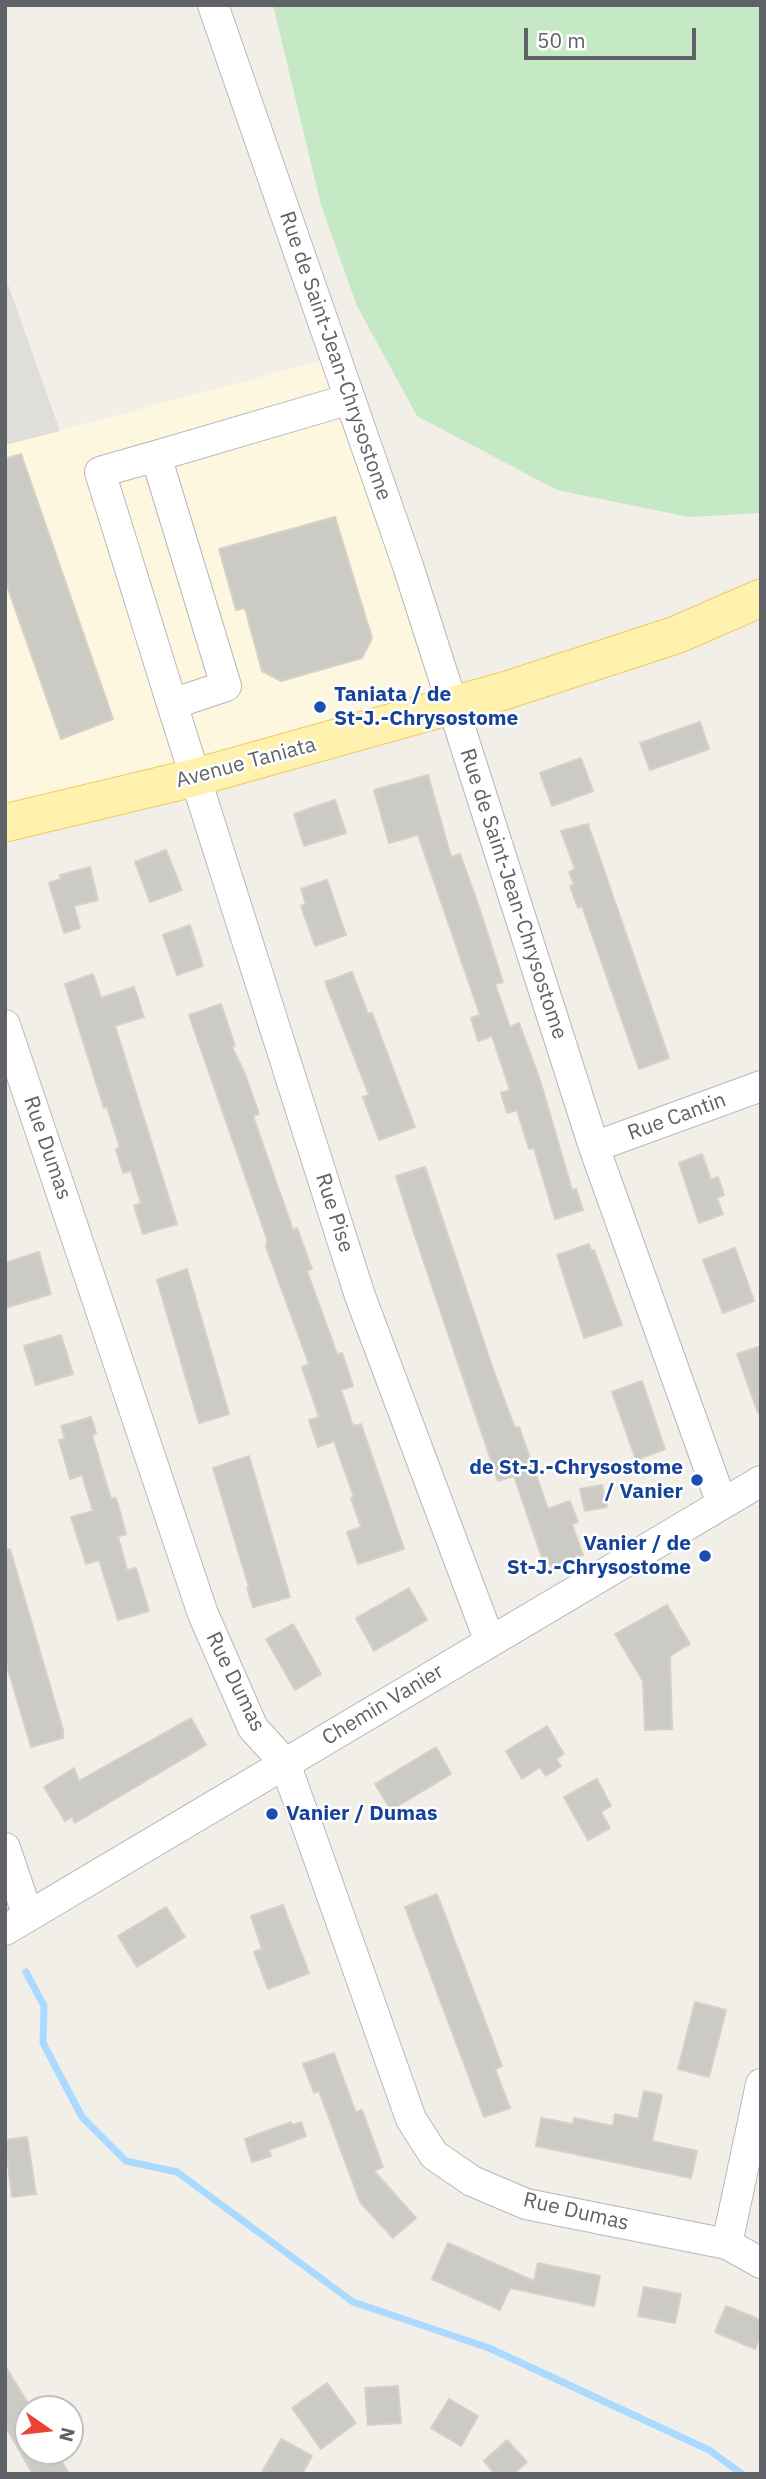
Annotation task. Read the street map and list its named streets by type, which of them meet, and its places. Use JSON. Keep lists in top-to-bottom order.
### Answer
{
  "streets": {
    "main road": ["Avenue Taniata"],
    "street": [
      "Rue de Saint-Jean-Chrysostome",
      "Rue Cantin",
      "Rue Dumas",
      "Rue Pise",
      "Chemin Vanier"
    ]
  },
  "crossings": [
    ["Rue de Saint-Jean-Chrysostome", "Avenue Taniata"],
    ["Rue de Saint-Jean-Chrysostome", "Rue Cantin"],
    ["Rue de Saint-Jean-Chrysostome", "Chemin Vanier"],
    ["Avenue Taniata", "Rue Pise"],
    ["Rue Dumas", "Chemin Vanier"],
    ["Rue Pise", "Chemin Vanier"]
  ],
  "places": [
    "Taniata / de St-J.-Chrysostome",
    "de St-J.-Chrysostome / Vanier",
    "Vanier / de St-J.-Chrysostome",
    "Vanier / Dumas"
  ],
  "scale_bar": "50 m",
  "north": "right"
}
